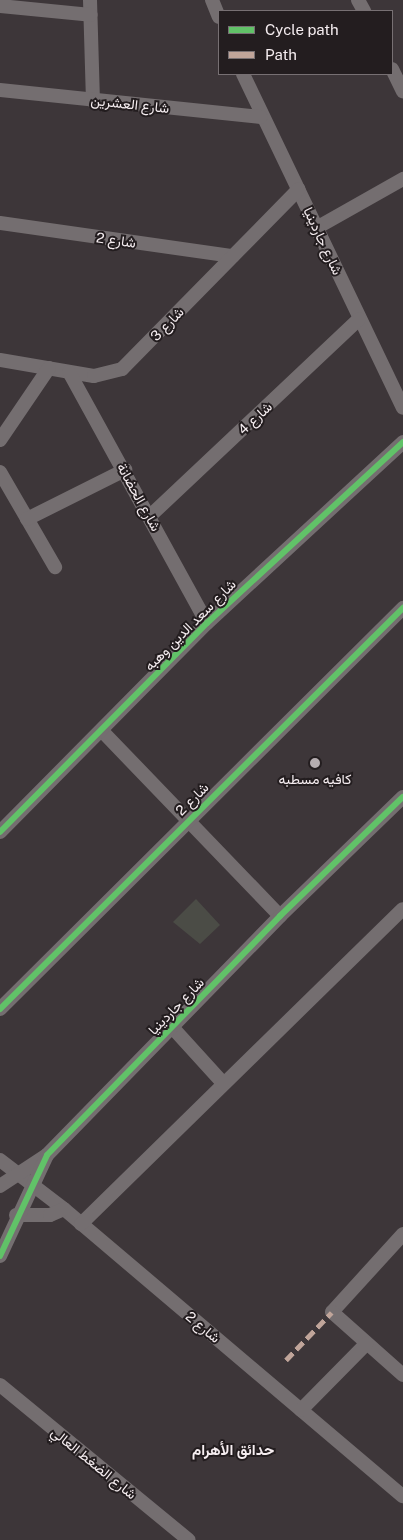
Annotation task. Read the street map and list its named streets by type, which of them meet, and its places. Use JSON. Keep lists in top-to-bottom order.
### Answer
{
  "streets": {
    "street": [
      "شارع العشرين",
      "شارع 2",
      "شارع جاردينيا",
      "شارع 3",
      "شارع 4",
      "شارع الحضانة",
      "شارع سعد الدين وهبه",
      "شارع الضغط العالي"
    ]
  },
  "crossings": [
    ["شارع العشرين", "شارع جاردينيا"],
    ["شارع 2", "شارع جاردينيا"],
    ["شارع 2", "شارع 3"],
    ["شارع جاردينيا", "شارع 3"],
    ["شارع جاردينيا", "شارع 4"],
    ["شارع 3", "شارع الحضانة"],
    ["شارع 4", "شارع الحضانة"],
    ["شارع الحضانة", "شارع سعد الدين وهبه"]
  ],
  "districts": ["حدائق الأهرام"],
  "places": ["كافيه مسطبه"],
  "legend": ["Cycle path", "Path"]
}
